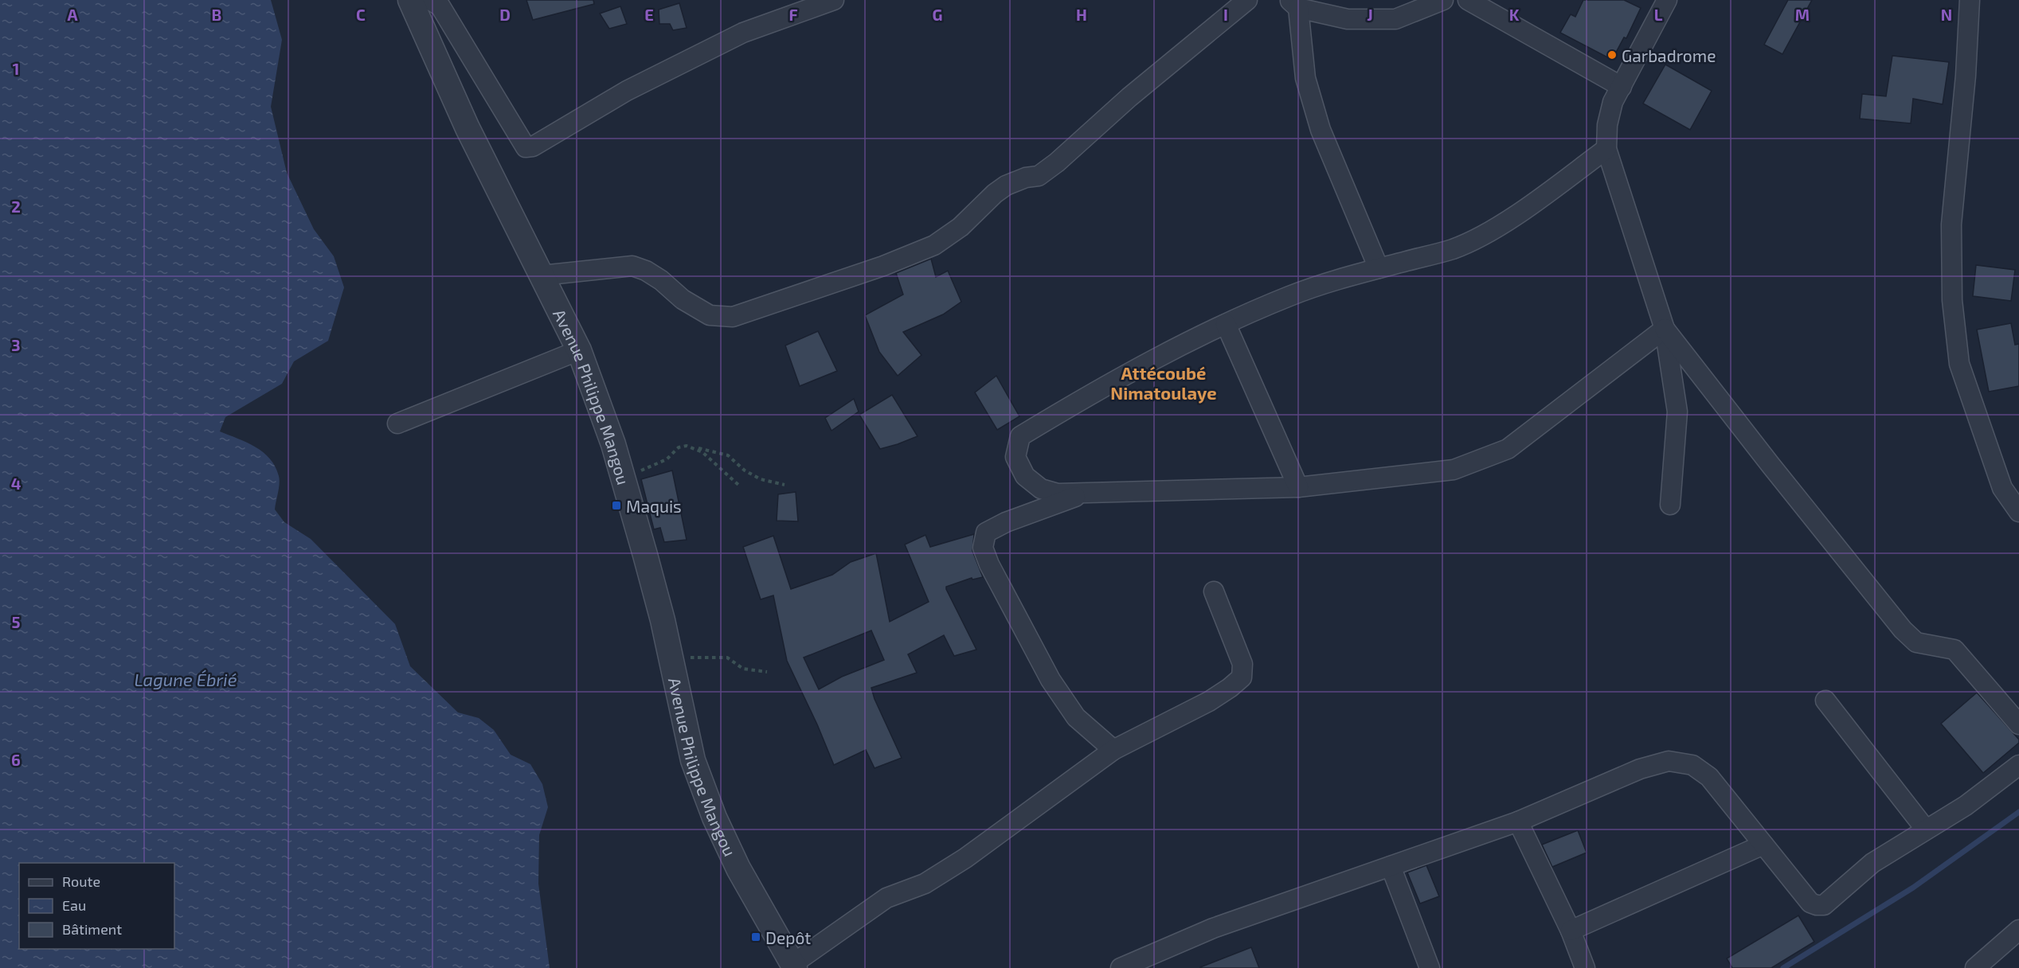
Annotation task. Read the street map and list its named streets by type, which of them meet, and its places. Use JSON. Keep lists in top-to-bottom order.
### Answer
{
  "streets": {
    "street": ["Avenue Philippe Mangou"]
  },
  "districts": ["Attécoubé Nimatoulaye"],
  "water": ["Lagune Ébrié"],
  "places": {
    "other": ["Garbadrome"],
    "transit": ["Maquis", "Depôt"]
  },
  "legend": ["Route", "Eau", "Bâtiment"],
  "grid": {
    "columns": [
      "A",
      "B",
      "C",
      "D",
      "E",
      "F",
      "G",
      "H",
      "I",
      "J",
      "K",
      "L",
      "M",
      "N"
    ],
    "rows": [
      "1",
      "2",
      "3",
      "4",
      "5",
      "6"
    ]
  }
}
